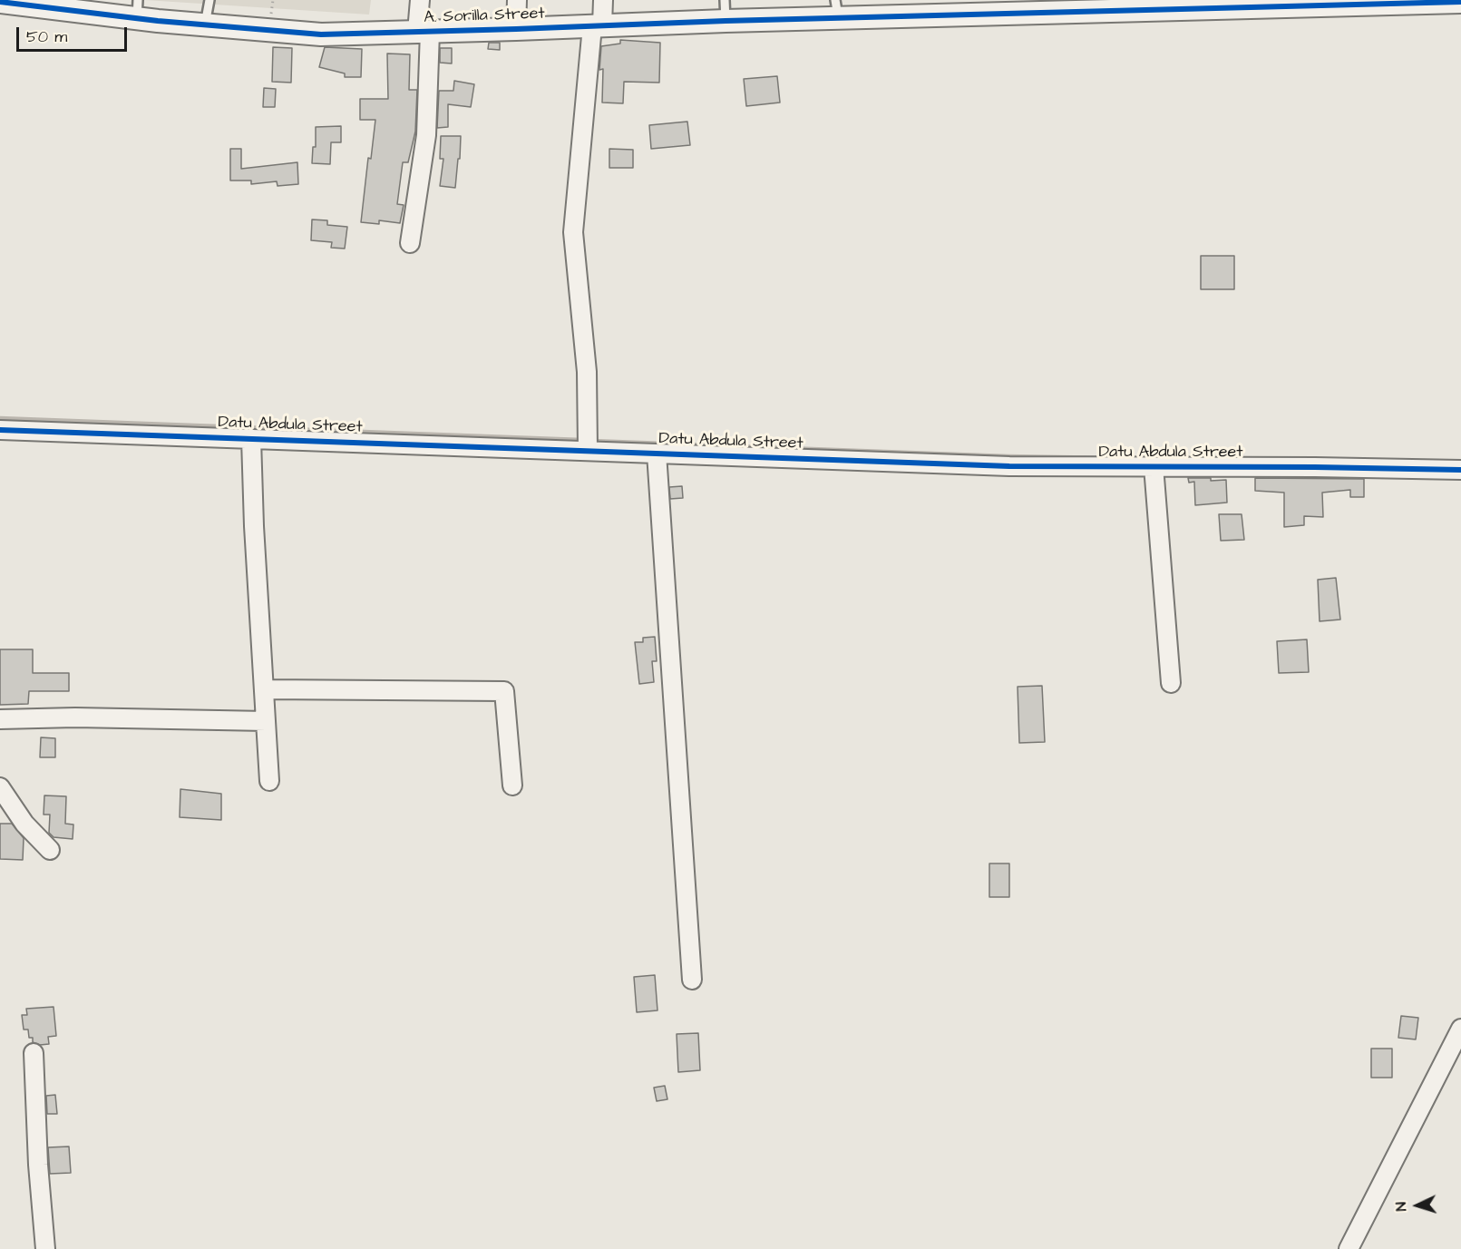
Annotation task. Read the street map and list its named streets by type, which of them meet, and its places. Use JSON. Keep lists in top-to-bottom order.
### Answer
{
  "streets": {
    "street": ["A. Sorilla Street", "Datu Abdula Street"]
  },
  "scale_bar": "50 m",
  "north": "left"
}
